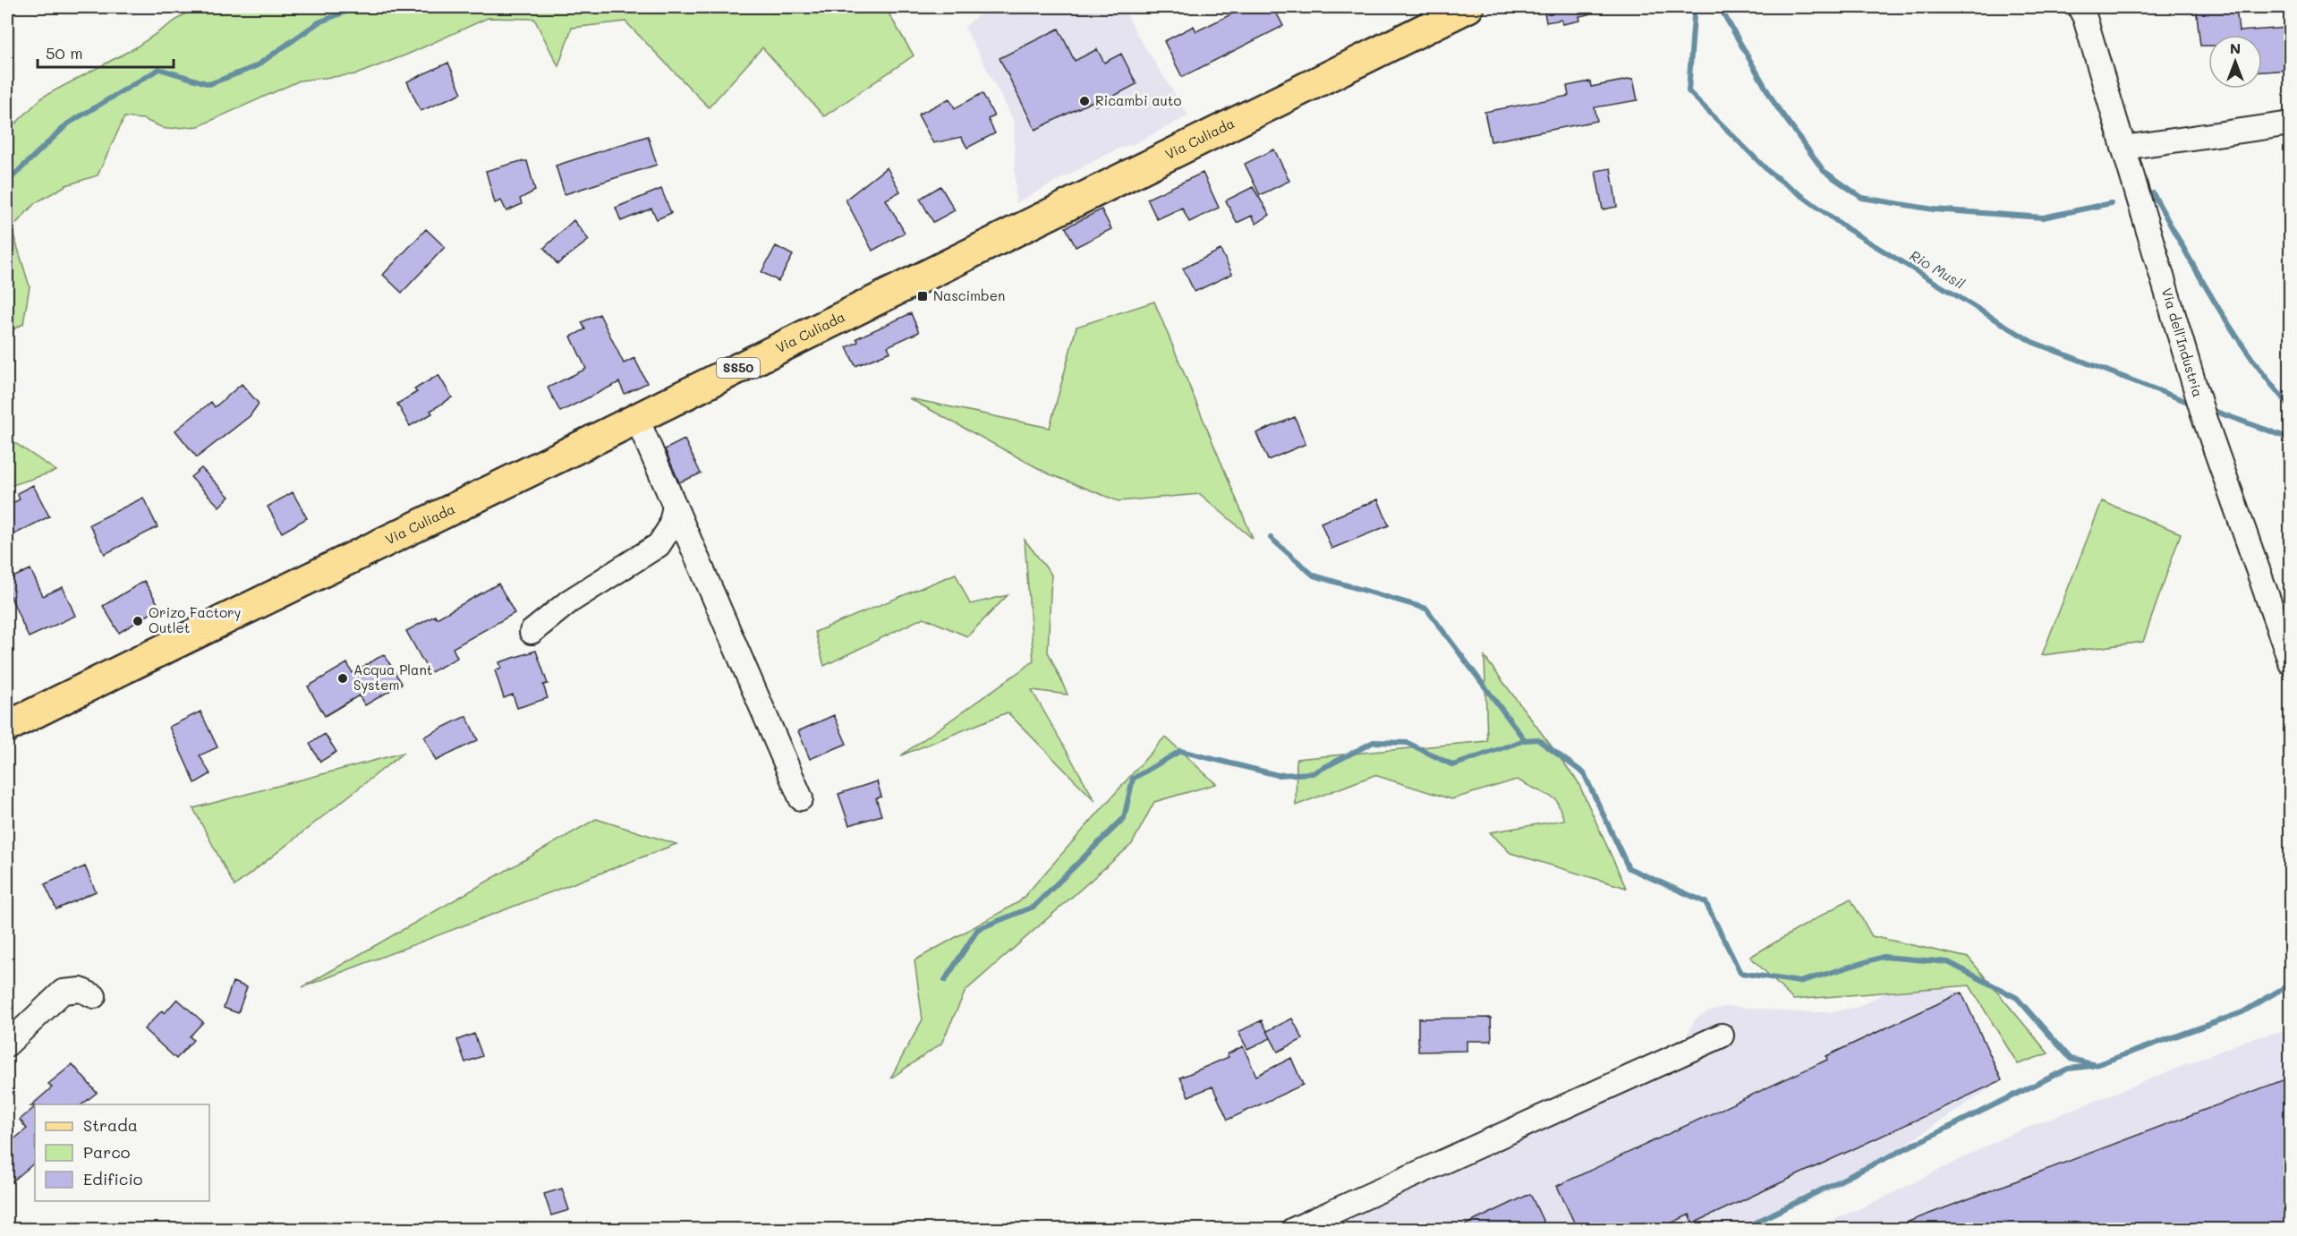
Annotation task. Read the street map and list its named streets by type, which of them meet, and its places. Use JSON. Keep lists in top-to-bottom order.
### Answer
{
  "streets": {
    "main road": ["Via Culiada", "SS50"],
    "street": ["Via dell'Industria"]
  },
  "water": ["Rio Musil"],
  "places": {
    "other": ["Ricambi auto", "Orizo Factory Outlet", "Acqua Plant System"],
    "transit": ["Nascimben"]
  },
  "legend": ["Strada", "Parco", "Edificio"],
  "scale_bar": "50 m",
  "north": "top"
}
